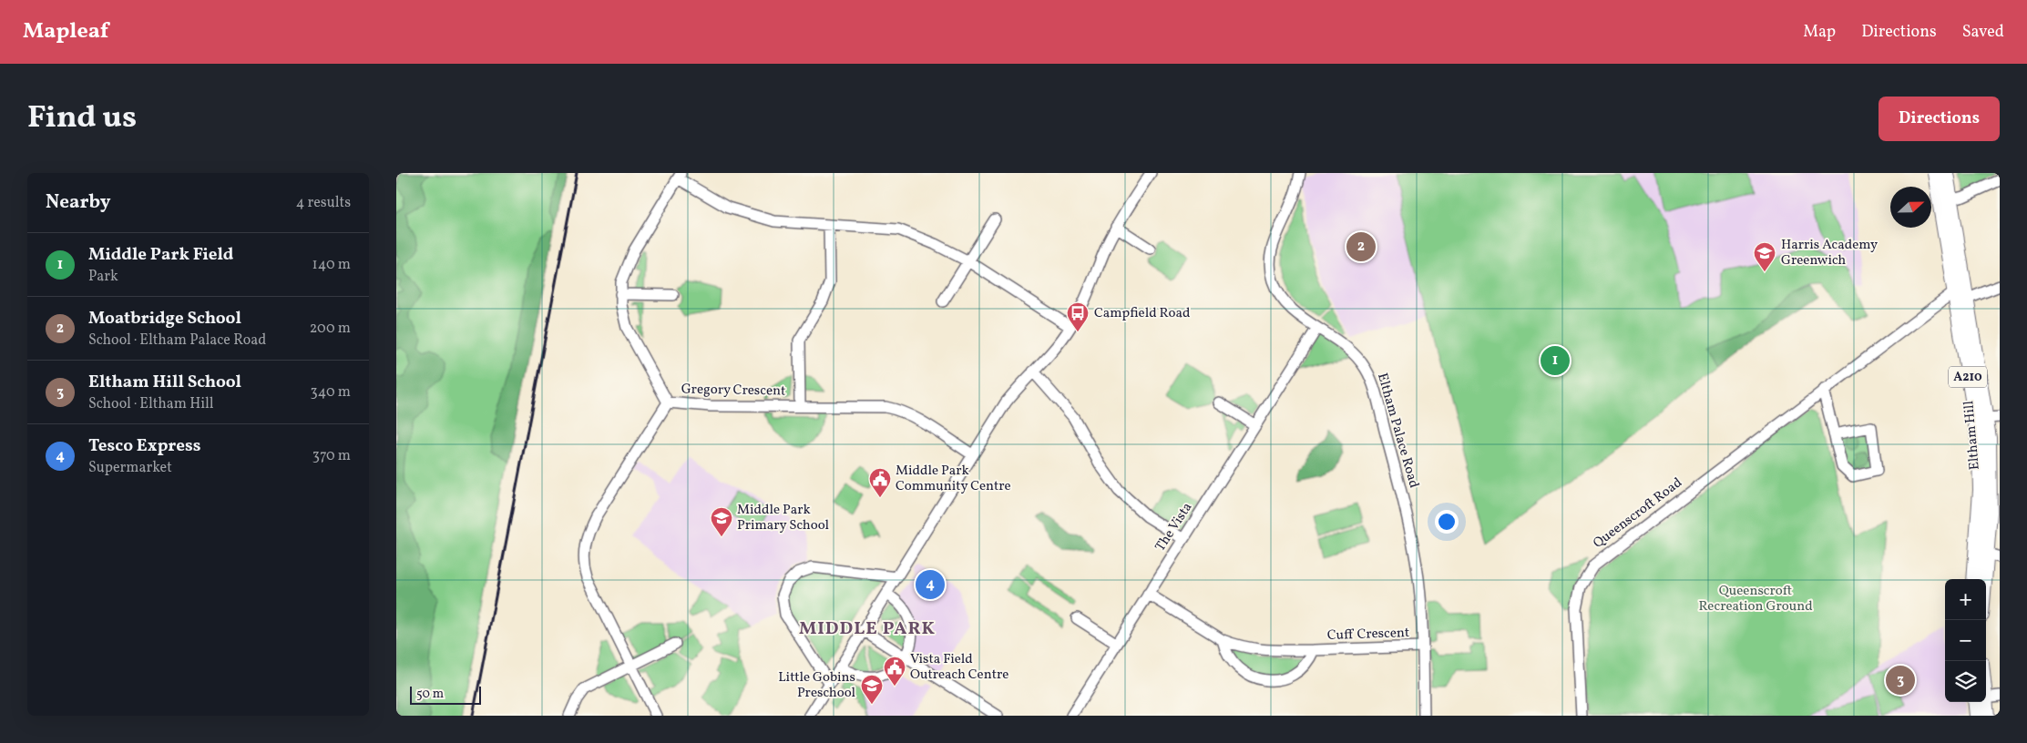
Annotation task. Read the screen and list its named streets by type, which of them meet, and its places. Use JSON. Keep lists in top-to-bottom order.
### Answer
{
  "streets": {
    "main road": ["A210", "Eltham Hill"],
    "street": [
      "Gregory Crescent",
      "Eltham Palace Road",
      "Queenscroft Road",
      "The Vista",
      "Cuff Crescent"
    ]
  },
  "crossings": [
    ["Eltham Palace Road", "The Vista"],
    ["Eltham Palace Road", "Cuff Crescent"],
    ["Eltham Hill", "Queenscroft Road"],
    ["The Vista", "Cuff Crescent"]
  ],
  "districts": ["MIDDLE PARK"],
  "parks": ["Queenscroft Recreation Ground"],
  "places": {
    "school or university": ["Harris Academy Greenwich", "Middle Park Primary School", "Little Gobins Preschool"],
    "bus stop": ["Campfield Road"],
    "public building": ["Middle Park Community Centre", "Vista Field Outreach Centre"]
  },
  "scale_bar": "50 m",
  "north": "right",
  "page": {
    "header": "Mapleaf",
    "nav": ["Map", "Directions", "Saved"],
    "title": "Find us",
    "buttons": "Directions",
    "heading": ["Nearby", "4 results"],
    "pins": [
      "2",
      "1",
      "4",
      "3"
    ],
    "list": [
      {
        "mark": "1",
        "name": "Middle Park Field",
        "note": "Park",
        "value": "140 m"
      },
      {
        "mark": "2",
        "name": "Moatbridge School",
        "note": "School · Eltham Palace Road",
        "value": "200 m"
      },
      {
        "mark": "3",
        "name": "Eltham Hill School",
        "note": "School · Eltham Hill",
        "value": "340 m"
      },
      {
        "mark": "4",
        "name": "Tesco Express",
        "note": "Supermarket",
        "value": "370 m"
      }
    ],
    "map_buttons": ["+", "−"],
    "scale": "50 m"
  }
}
